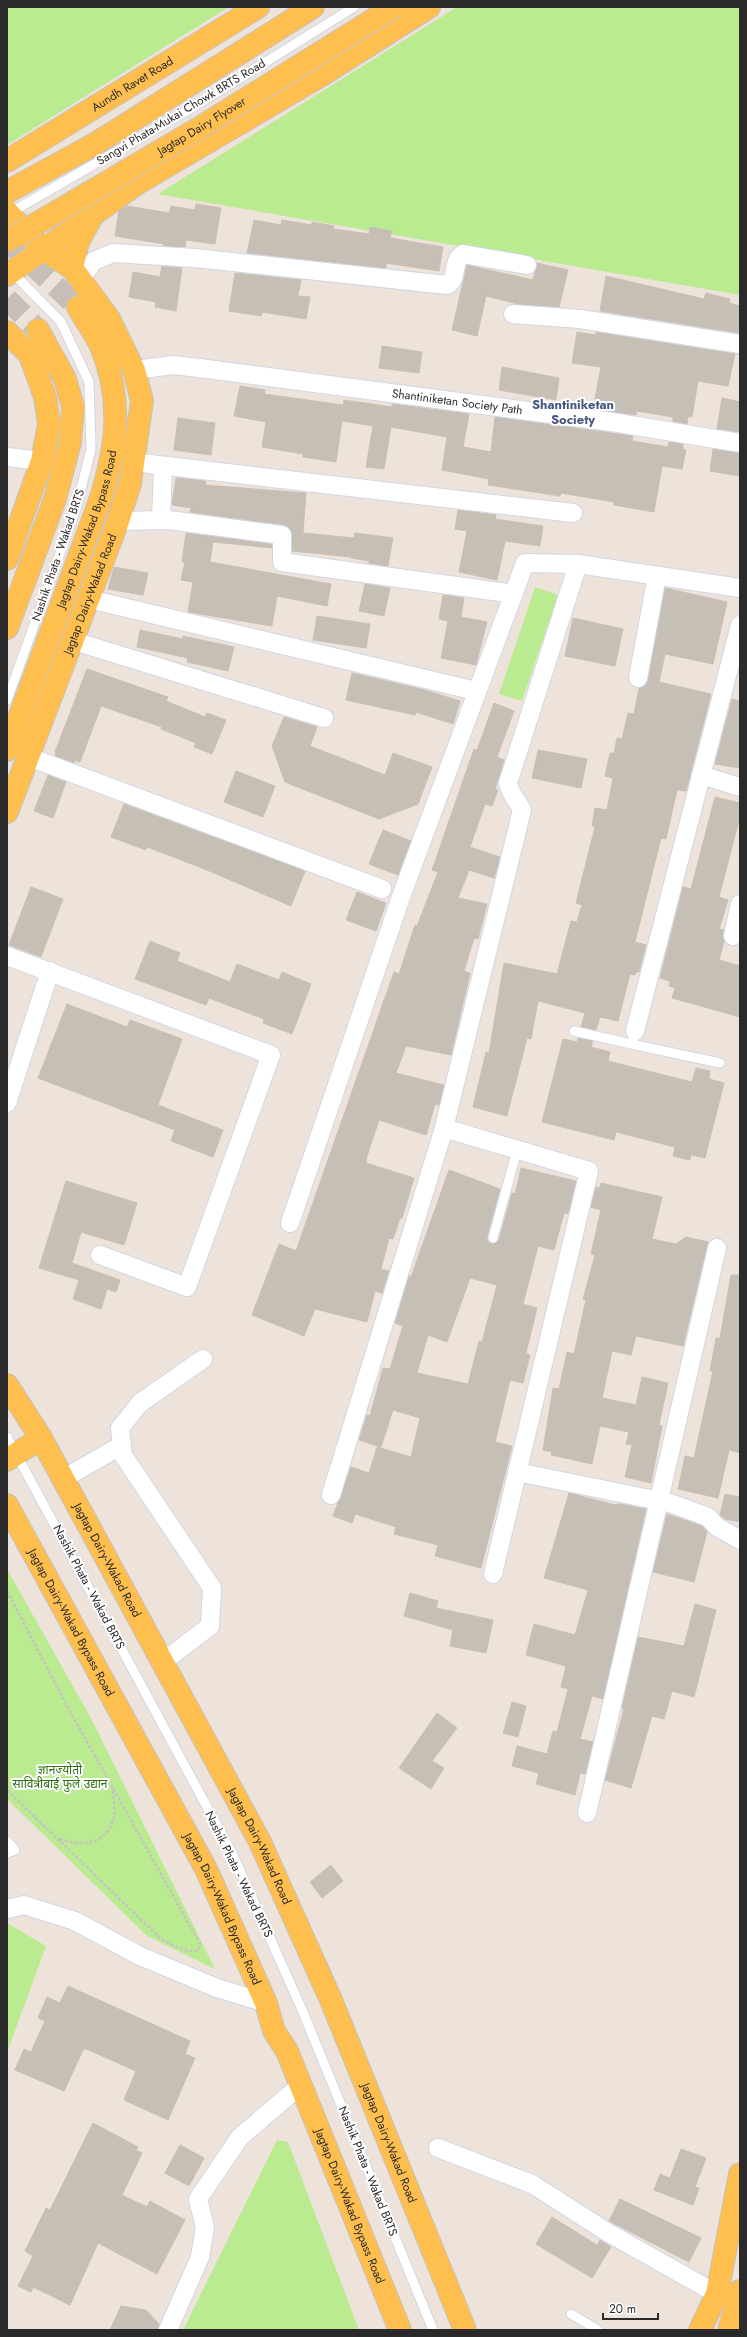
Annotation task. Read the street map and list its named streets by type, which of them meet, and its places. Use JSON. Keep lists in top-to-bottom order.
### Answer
{
  "streets": {
    "main road": [
      "Aundh Ravet Road",
      "Jagtap Dairy Flyover",
      "Jagtap Dairy-Wakad Bypass Road",
      "Jagtap Dairy-Wakad Road"
    ],
    "street": ["Shantiniketan Society Path"],
    "lane": ["Sangvi Phata-Mukai Chowk BRTS Road", "Nashik Phata - Wakad BRTS"]
  },
  "crossings": [
    ["Shantiniketan Society Path", "Jagtap Dairy-Wakad Road"]
  ],
  "districts": ["Shantiniketan Society"],
  "parks": ["ज्ञानज्योती सावित्रीबाई फुले उद्यान"],
  "scale_bar": "20 m"
}
